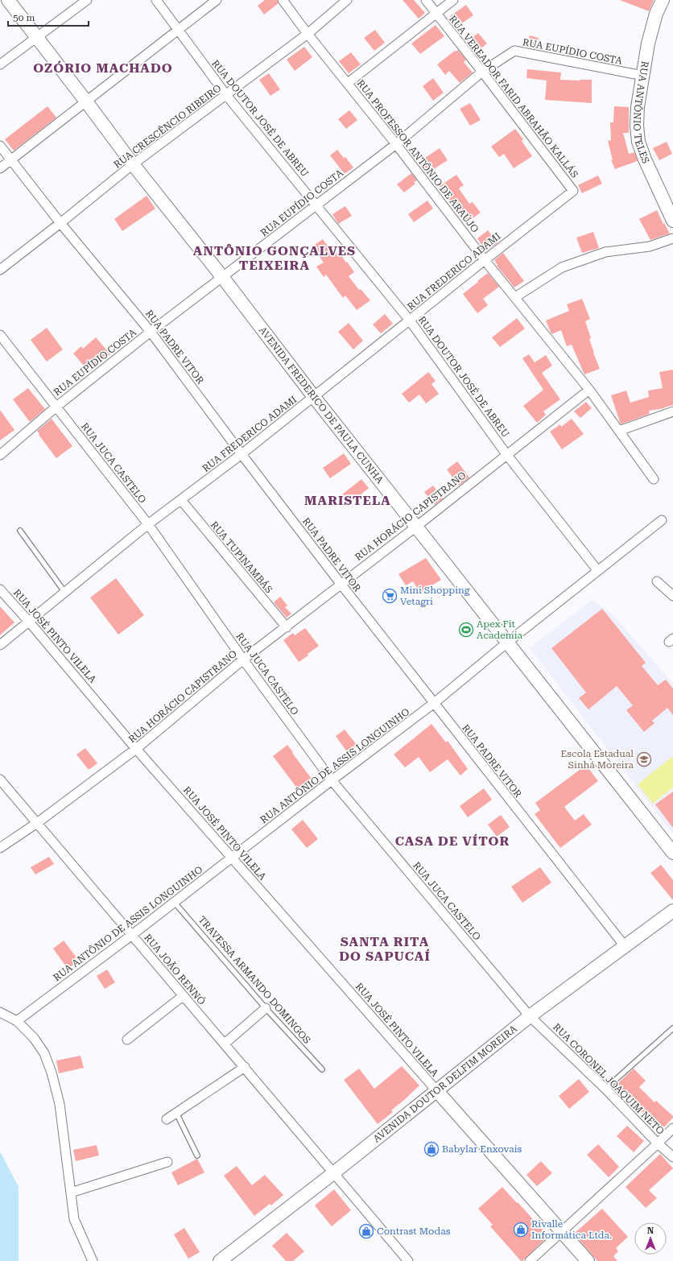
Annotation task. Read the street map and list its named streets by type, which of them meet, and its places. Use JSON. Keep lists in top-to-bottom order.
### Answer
{
  "streets": {
    "main road": ["RUA ANTÔNIO TELES", "AVENIDA FREDERICO DE PAULA CUNHA", "AVENIDA DOUTOR DELFIM MOREIRA"],
    "street": [
      "RUA EUPÍDIO COSTA",
      "RUA VEREADOR FARID ABRAHÃO KALLÁS",
      "RUA DOUTOR JOSÉ DE ABREU",
      "RUA CRESCÊNCIO RIBEIRO",
      "RUA PROFESSOR ANTÔNIO DE ARAÚJO",
      "RUA FREDERICO ADAMI",
      "RUA PADRE VITOR",
      "RUA JUCA CASTELO",
      "RUA HORÁCIO CAPISTRANO",
      "RUA TUPINAMBÁS",
      "RUA JOSÉ PINTO VILELA",
      "RUA ANTÔNIO DE ASSIS LONGUINHO",
      "RUA JOÃO RENNÓ",
      "RUA CORONEL JOAQUIM NETO"
    ],
    "lane": ["TRAVESSA ARMANDO DOMINGOS"]
  },
  "crossings": [
    ["RUA EUPÍDIO COSTA", "RUA VEREADOR FARID ABRAHÃO KALLÁS"],
    ["RUA EUPÍDIO COSTA", "RUA ANTÔNIO TELES"],
    ["RUA EUPÍDIO COSTA", "RUA DOUTOR JOSÉ DE ABREU"],
    ["RUA EUPÍDIO COSTA", "RUA PROFESSOR ANTÔNIO DE ARAÚJO"],
    ["RUA EUPÍDIO COSTA", "RUA PADRE VITOR"],
    ["RUA EUPÍDIO COSTA", "AVENIDA FREDERICO DE PAULA CUNHA"],
    ["RUA EUPÍDIO COSTA", "RUA JUCA CASTELO"],
    ["RUA VEREADOR FARID ABRAHÃO KALLÁS", "RUA FREDERICO ADAMI"],
    ["RUA DOUTOR JOSÉ DE ABREU", "RUA CRESCÊNCIO RIBEIRO"],
    ["RUA DOUTOR JOSÉ DE ABREU", "RUA FREDERICO ADAMI"],
    ["RUA DOUTOR JOSÉ DE ABREU", "RUA HORÁCIO CAPISTRANO"],
    ["RUA DOUTOR JOSÉ DE ABREU", "RUA ANTÔNIO DE ASSIS LONGUINHO"],
    ["RUA CRESCÊNCIO RIBEIRO", "RUA PROFESSOR ANTÔNIO DE ARAÚJO"],
    ["RUA CRESCÊNCIO RIBEIRO", "RUA PADRE VITOR"],
    ["RUA CRESCÊNCIO RIBEIRO", "AVENIDA FREDERICO DE PAULA CUNHA"],
    ["RUA PROFESSOR ANTÔNIO DE ARAÚJO", "RUA FREDERICO ADAMI"],
    ["RUA PROFESSOR ANTÔNIO DE ARAÚJO", "RUA HORÁCIO CAPISTRANO"],
    ["RUA FREDERICO ADAMI", "RUA PADRE VITOR"],
    ["RUA FREDERICO ADAMI", "AVENIDA FREDERICO DE PAULA CUNHA"],
    ["RUA FREDERICO ADAMI", "RUA JUCA CASTELO"],
    ["RUA FREDERICO ADAMI", "RUA TUPINAMBÁS"],
    ["RUA FREDERICO ADAMI", "RUA JOSÉ PINTO VILELA"],
    ["RUA PADRE VITOR", "RUA HORÁCIO CAPISTRANO"],
    ["RUA PADRE VITOR", "RUA ANTÔNIO DE ASSIS LONGUINHO"],
    ["RUA PADRE VITOR", "AVENIDA DOUTOR DELFIM MOREIRA"],
    ["AVENIDA FREDERICO DE PAULA CUNHA", "RUA HORÁCIO CAPISTRANO"],
    ["AVENIDA FREDERICO DE PAULA CUNHA", "RUA ANTÔNIO DE ASSIS LONGUINHO"],
    ["RUA JUCA CASTELO", "RUA HORÁCIO CAPISTRANO"],
    ["RUA JUCA CASTELO", "RUA ANTÔNIO DE ASSIS LONGUINHO"],
    ["RUA JUCA CASTELO", "RUA CORONEL JOAQUIM NETO"],
    ["RUA JUCA CASTELO", "AVENIDA DOUTOR DELFIM MOREIRA"],
    ["RUA HORÁCIO CAPISTRANO", "RUA TUPINAMBÁS"],
    ["RUA HORÁCIO CAPISTRANO", "RUA JOSÉ PINTO VILELA"],
    ["RUA HORÁCIO CAPISTRANO", "RUA JOÃO RENNÓ"],
    ["RUA JOSÉ PINTO VILELA", "RUA ANTÔNIO DE ASSIS LONGUINHO"],
    ["RUA JOSÉ PINTO VILELA", "AVENIDA DOUTOR DELFIM MOREIRA"],
    ["RUA ANTÔNIO DE ASSIS LONGUINHO", "RUA JOÃO RENNÓ"],
    ["RUA ANTÔNIO DE ASSIS LONGUINHO", "TRAVESSA ARMANDO DOMINGOS"],
    ["RUA JOÃO RENNÓ", "AVENIDA DOUTOR DELFIM MOREIRA"],
    ["RUA CORONEL JOAQUIM NETO", "AVENIDA DOUTOR DELFIM MOREIRA"]
  ],
  "districts": [
    "OZÓRIO MACHADO",
    "ANTÔNIO GONÇALVES TEIXEIRA",
    "MARISTELA",
    "CASA DE VÍTOR",
    "SANTA RITA DO SAPUCAÍ"
  ],
  "places": {
    "supermarket": ["Mini Shopping Vetagri"],
    "sports": ["Apex Fit Academia"],
    "school or university": ["Escola Estadual Sinhá Moreira"],
    "shop": ["Babylar Enxovais", "Rivalle Informática Ltda.", "Contrast Modas"]
  },
  "scale_bar": "50 m",
  "north": "top"
}
